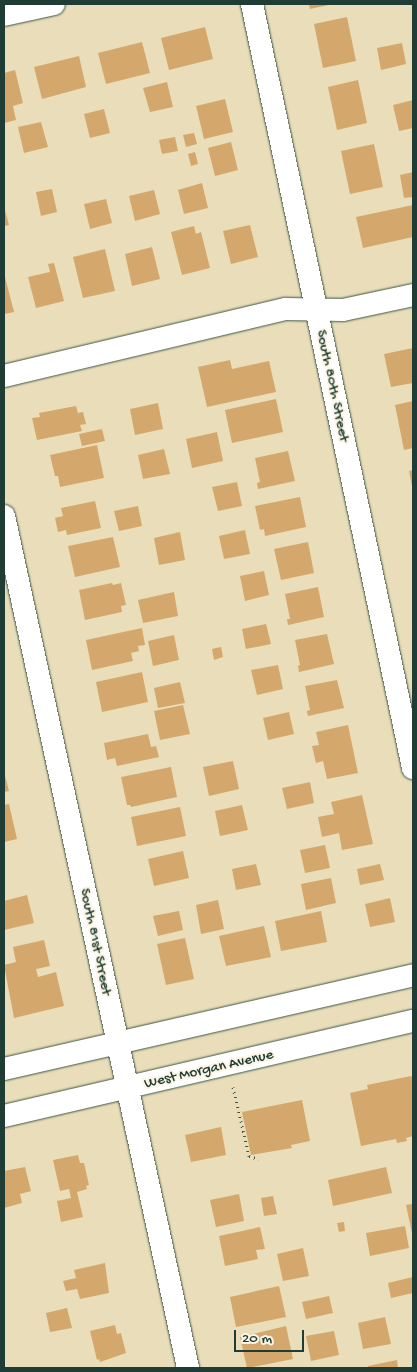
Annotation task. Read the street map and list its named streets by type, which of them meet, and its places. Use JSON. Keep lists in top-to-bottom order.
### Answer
{
  "streets": {
    "street": ["South 80th Street", "South 81st Street", "West Morgan Avenue"]
  },
  "crossings": [
    ["South 81st Street", "West Morgan Avenue"]
  ],
  "scale_bar": "20 m"
}
